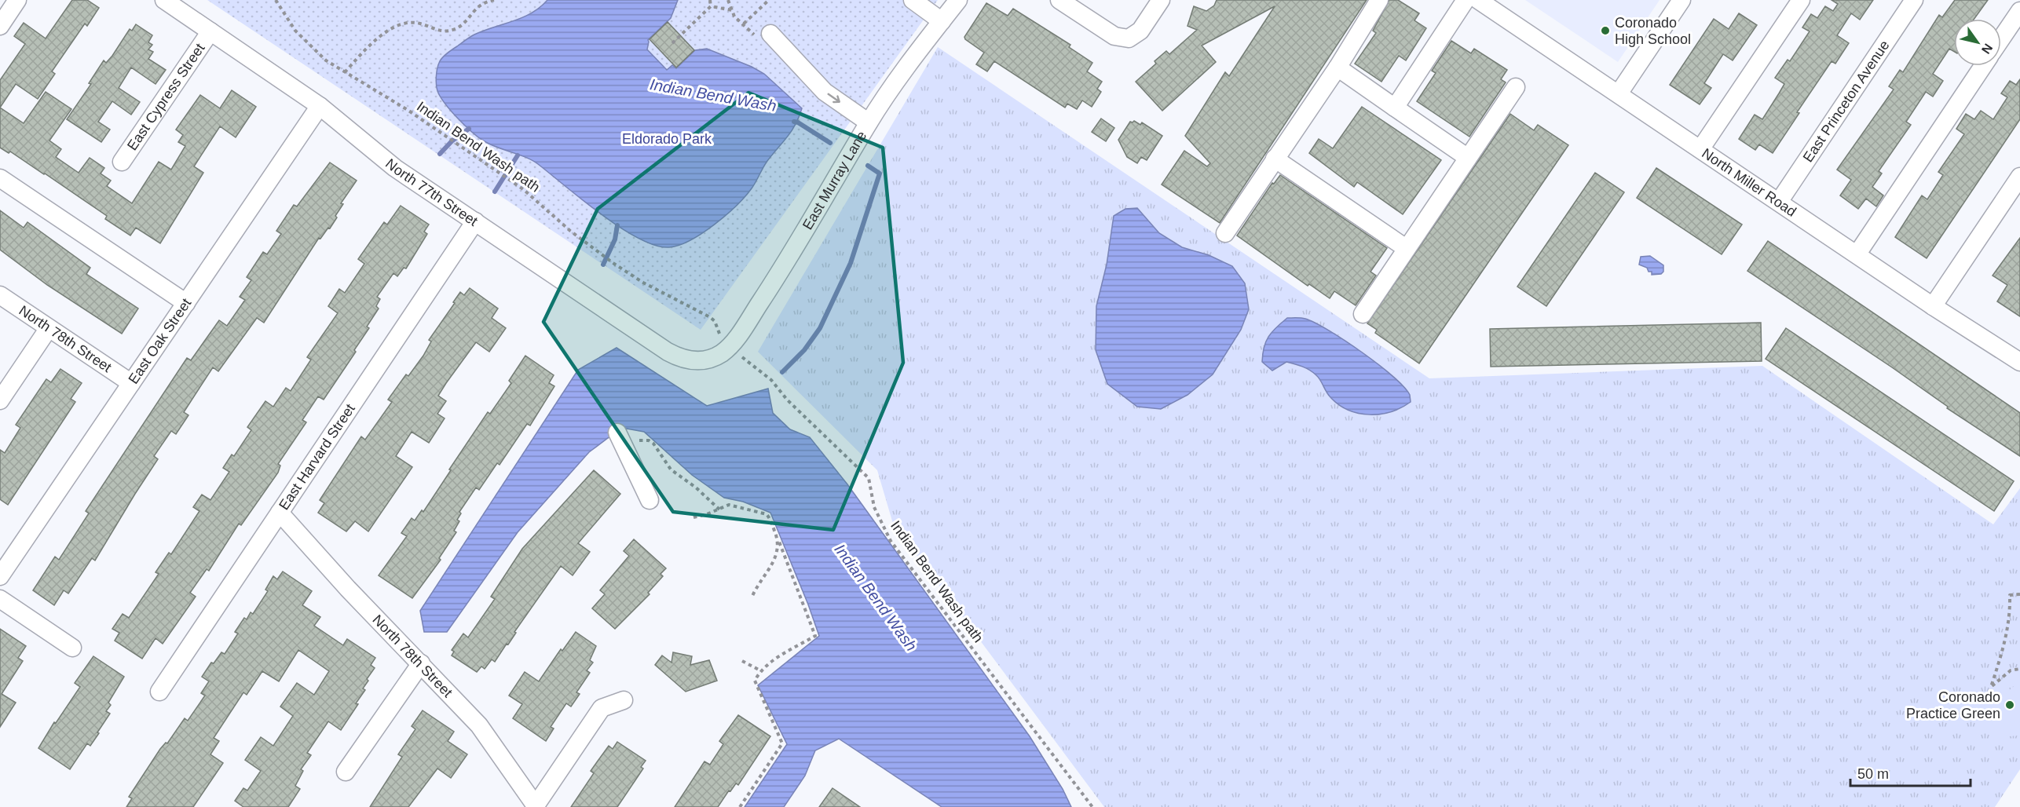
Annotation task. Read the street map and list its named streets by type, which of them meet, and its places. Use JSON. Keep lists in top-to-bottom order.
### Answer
{
  "streets": {
    "street": [
      "East Cypress Street",
      "East Princeton Avenue",
      "East Murray Lane",
      "North Miller Road",
      "North 77th Street",
      "North 78th Street",
      "East Oak Street",
      "East Harvard Street"
    ],
    "path": ["Indian Bend Wash path"]
  },
  "crossings": [
    ["East Cypress Street", "North 77th Street"],
    ["East Princeton Avenue", "North Miller Road"],
    ["East Murray Lane", "North 77th Street"],
    ["North 77th Street", "East Oak Street"],
    ["North 77th Street", "East Harvard Street"],
    ["North 78th Street", "East Oak Street"],
    ["North 78th Street", "East Harvard Street"]
  ],
  "water": ["Indian Bend Wash"],
  "parks": ["Eldorado Park"],
  "places": ["Coronado High School", "Coronado Practice Green"],
  "scale_bar": "50 m",
  "north": "bottom right"
}
